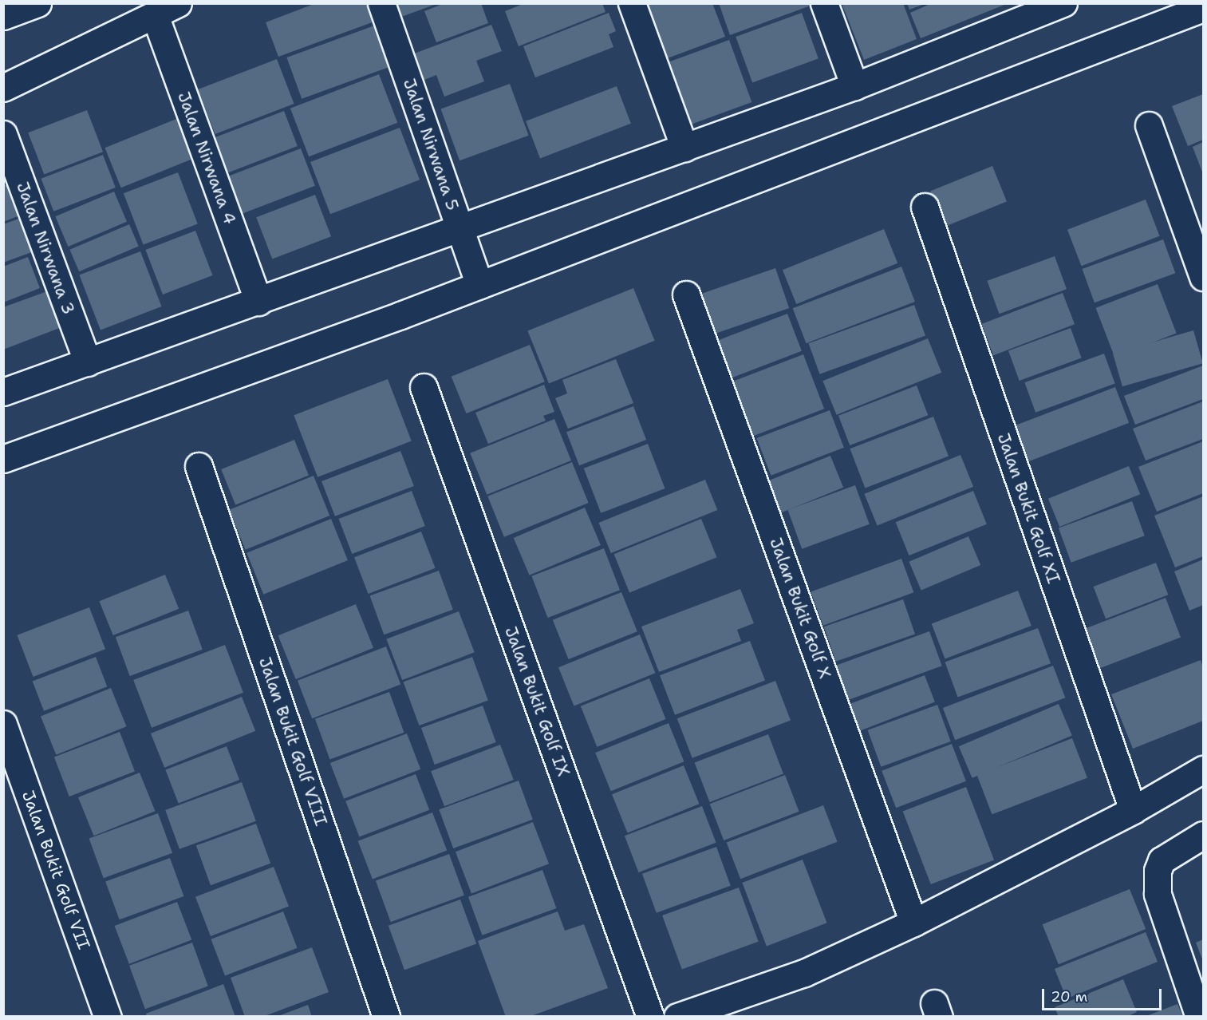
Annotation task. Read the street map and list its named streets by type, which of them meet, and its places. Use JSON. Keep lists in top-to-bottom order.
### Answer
{
  "streets": {
    "street": [
      "Jalan Nirwana 5",
      "Jalan Nirwana 4",
      "Jalan Nirwana 3",
      "Jalan Bukit Golf XI",
      "Jalan Bukit Golf X",
      "Jalan Bukit Golf IX",
      "Jalan Bukit Golf VIII",
      "Jalan Bukit Golf VII"
    ]
  },
  "scale_bar": "20 m"
}
